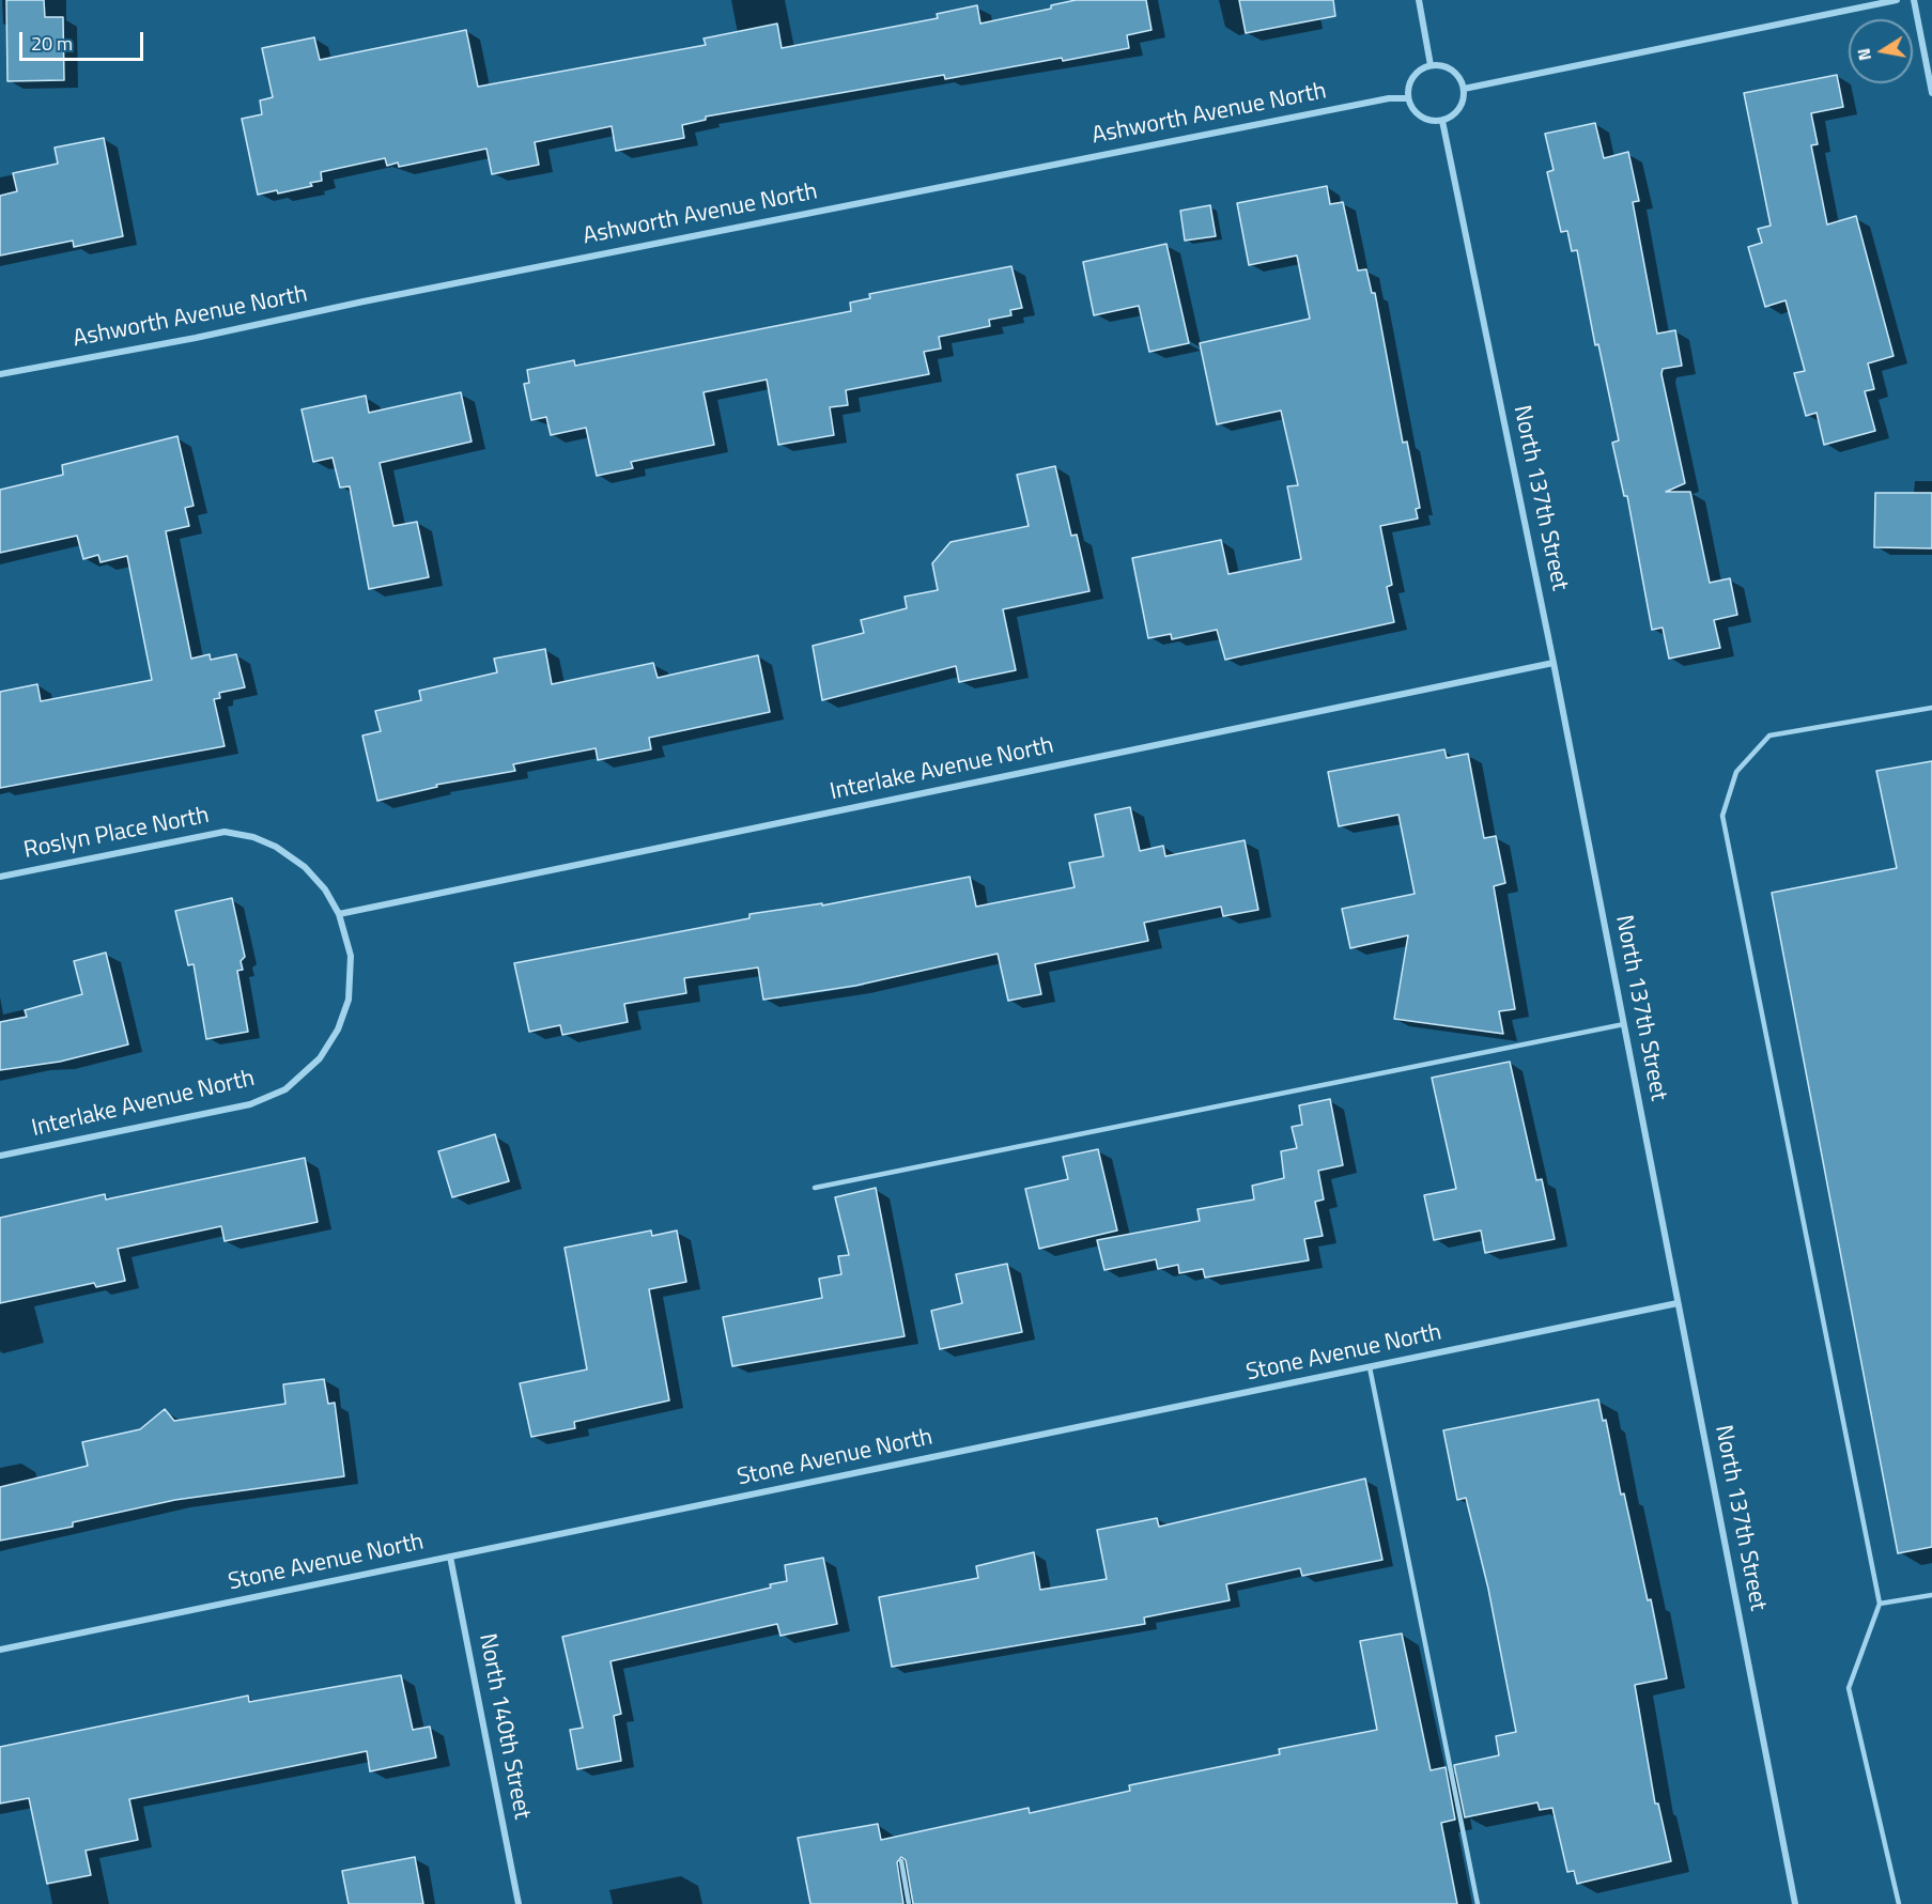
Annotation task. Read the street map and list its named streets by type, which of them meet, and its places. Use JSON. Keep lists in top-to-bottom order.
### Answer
{
  "streets": {
    "street": [
      "Ashworth Avenue North",
      "North 137th Street",
      "Interlake Avenue North",
      "Roslyn Place North",
      "Stone Avenue North",
      "North 140th Street"
    ]
  },
  "crossings": [
    ["Ashworth Avenue North", "North 137th Street"],
    ["North 137th Street", "Interlake Avenue North"],
    ["North 137th Street", "Stone Avenue North"],
    ["Interlake Avenue North", "Roslyn Place North"],
    ["Stone Avenue North", "North 140th Street"]
  ],
  "scale_bar": "20 m",
  "north": "left"
}
